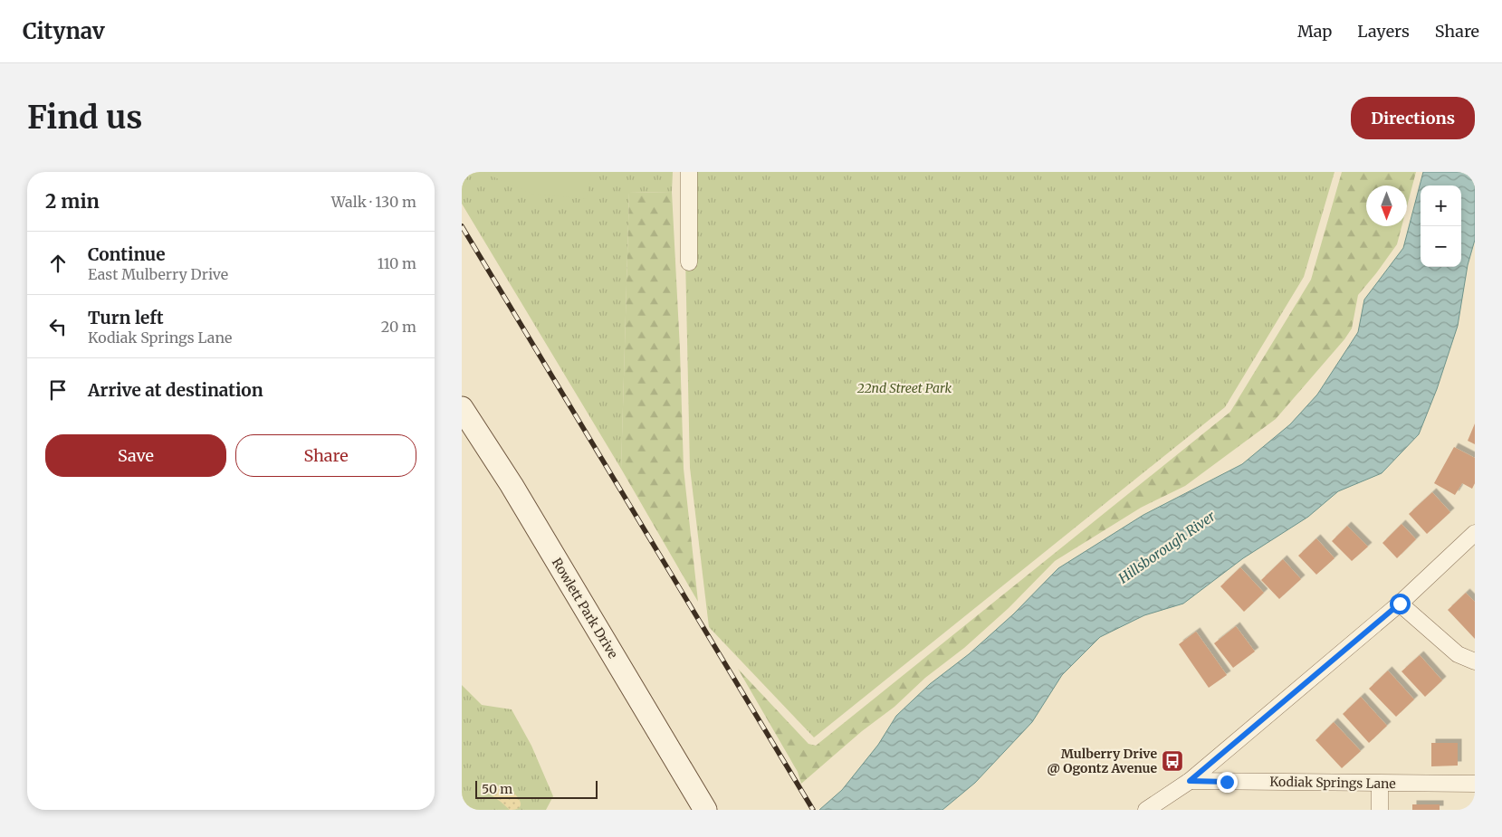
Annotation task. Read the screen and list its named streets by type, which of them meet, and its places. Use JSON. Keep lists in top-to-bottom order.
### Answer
{
  "streets": {
    "street": ["Rowlett Park Drive", "Kodiak Springs Lane"]
  },
  "water": ["Hillsborough River"],
  "parks": ["22nd Street Park"],
  "places": {
    "bus stop": ["Mulberry Drive @ Ogontz Avenue"]
  },
  "scale_bar": "50 m",
  "north": "bottom",
  "page": {
    "header": "Citynav",
    "nav": ["Map", "Layers", "Share"],
    "buttons": [
      "Directions",
      ["Save", "Share"]
    ],
    "title": "Find us",
    "heading": ["2 min", "Walk · 130 m"],
    "map_buttons": ["+", "−"],
    "list": [
      ["Continue", "East Mulberry Drive", "110 m"],
      ["Turn left", "Kodiak Springs Lane", "20 m"],
      "Arrive at destination"
    ],
    "scale": "50 m"
  }
}
